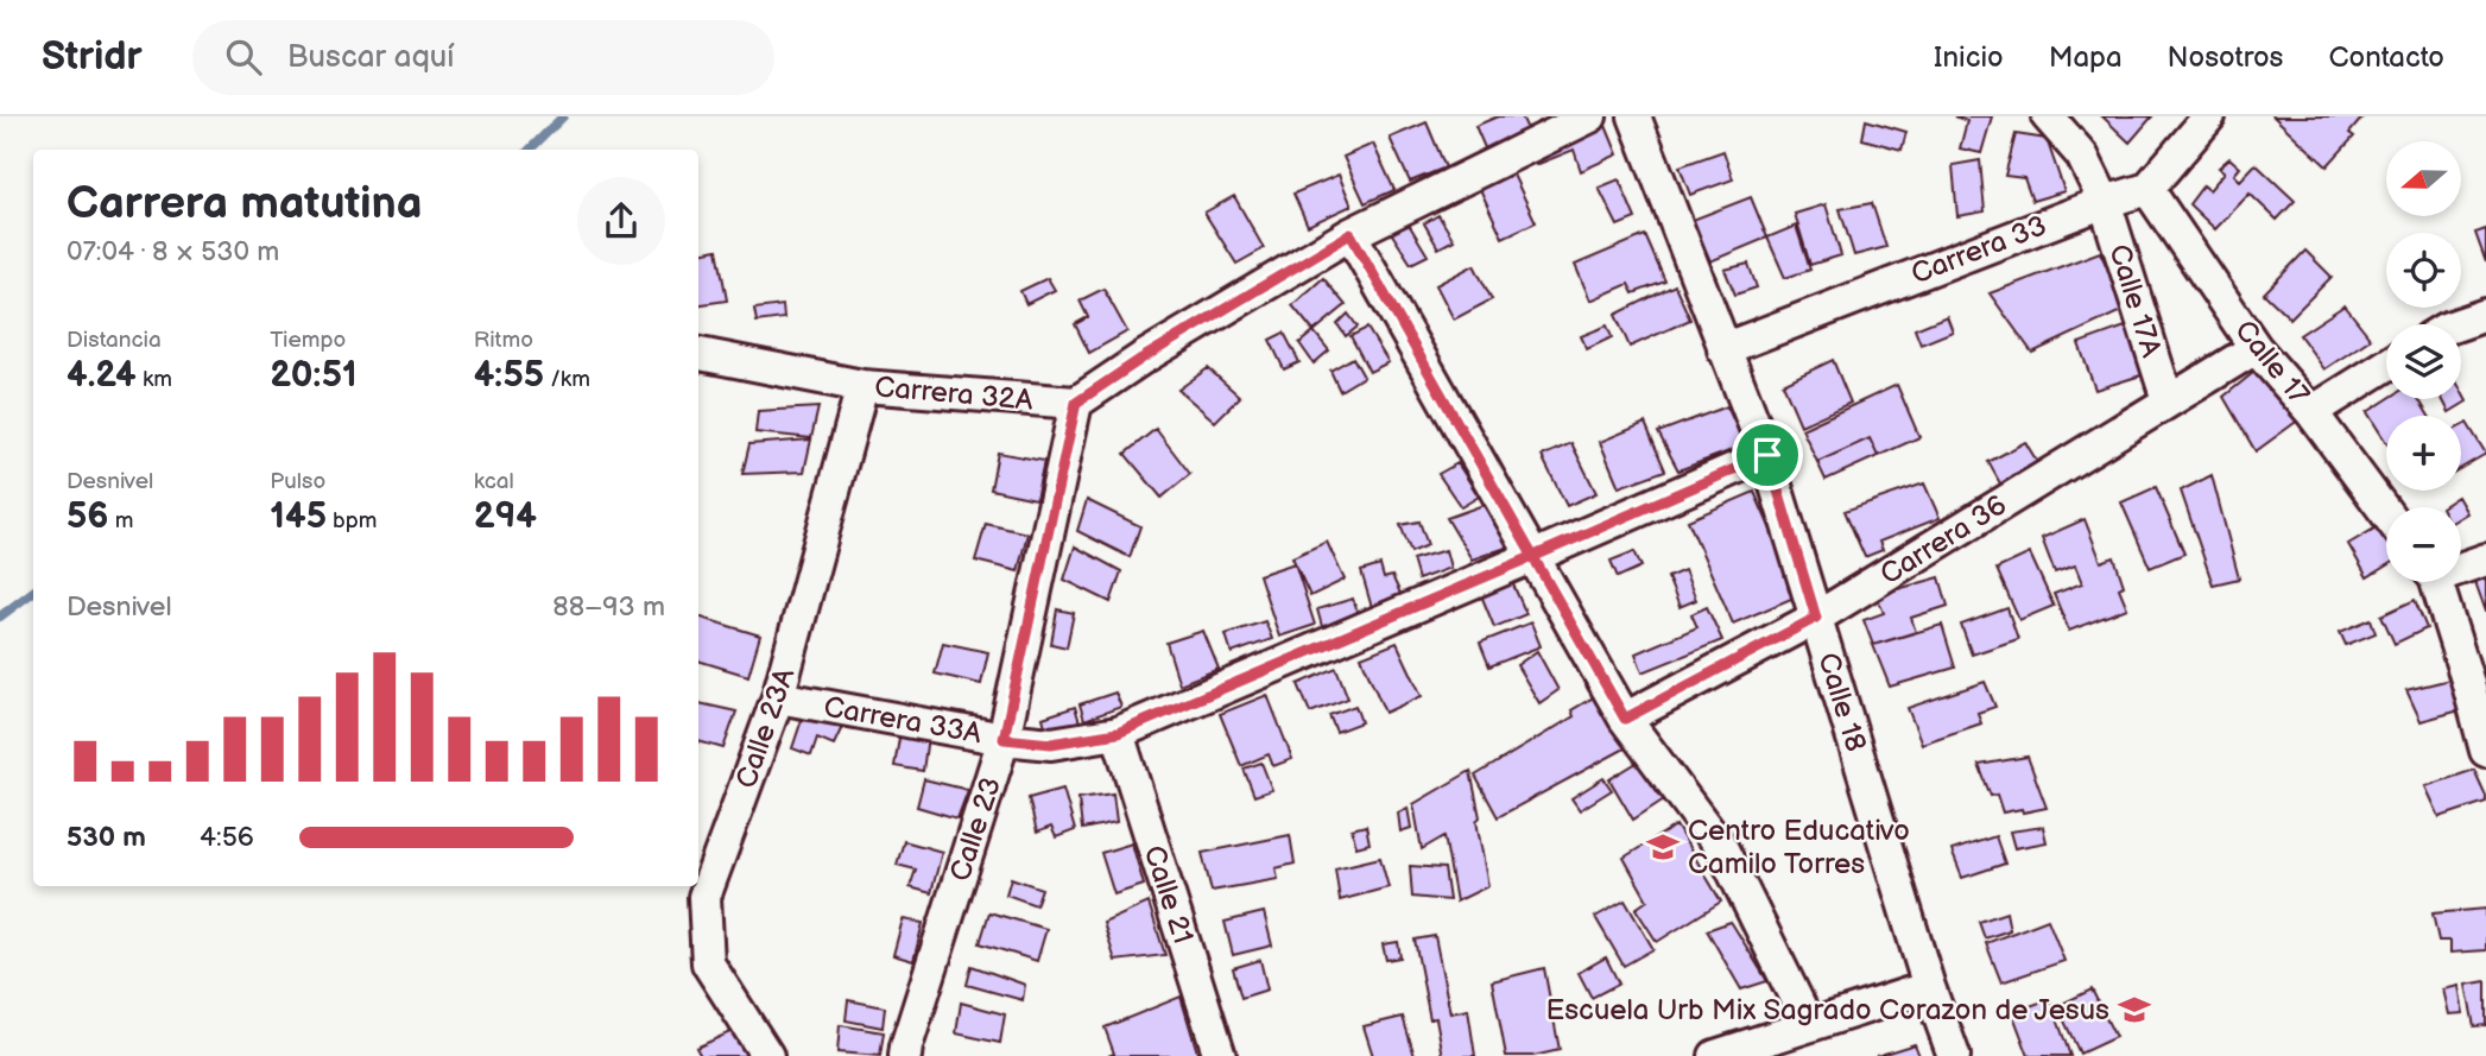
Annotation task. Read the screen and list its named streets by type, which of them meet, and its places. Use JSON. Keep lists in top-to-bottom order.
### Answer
{
  "streets": {
    "street": [
      "Carrera 33",
      "Calle 17A",
      "Calle 17",
      "Carrera 32A",
      "Carrera 36",
      "Calle 18",
      "Carrera 33A",
      "Calle 23A",
      "Calle 23",
      "Calle 21"
    ]
  },
  "crossings": [
    ["Carrera 33", "Calle 17A"],
    ["Carrera 33", "Calle 17"],
    ["Carrera 33", "Calle 18"],
    ["Calle 17A", "Carrera 36"],
    ["Calle 17", "Carrera 36"],
    ["Carrera 32A", "Calle 23A"],
    ["Carrera 32A", "Calle 23"],
    ["Carrera 36", "Calle 18"],
    ["Calle 18", "Carrera 33A"],
    ["Carrera 33A", "Calle 23A"],
    ["Carrera 33A", "Calle 23"],
    ["Carrera 33A", "Calle 21"]
  ],
  "places": {
    "school or university": ["Centro Educativo Camilo Torres", "Escuela Urb Mix Sagrado Corazon de Jesus"]
  },
  "north": "left",
  "page": {
    "header": "Stridr",
    "search": "Buscar aquí",
    "nav": [
      "Inicio",
      "Mapa",
      "Nosotros",
      "Contacto"
    ],
    "map_buttons": ["+", "−"],
    "heading": ["Carrera matutina", "07:04 · 8 × 530 m"],
    "stats": [
      ["Distancia", "4.24 km"],
      ["Tiempo", "20:51"],
      ["Ritmo", "4:55 /km"],
      ["Desnivel", "56 m"],
      ["Pulso", "145 bpm"],
      ["kcal", "294"]
    ],
    "chart": ["Desnivel", "88–93 m"],
    "list": [
      {
        "name": "530 m",
        "note": "4:56"
      }
    ]
  }
}
